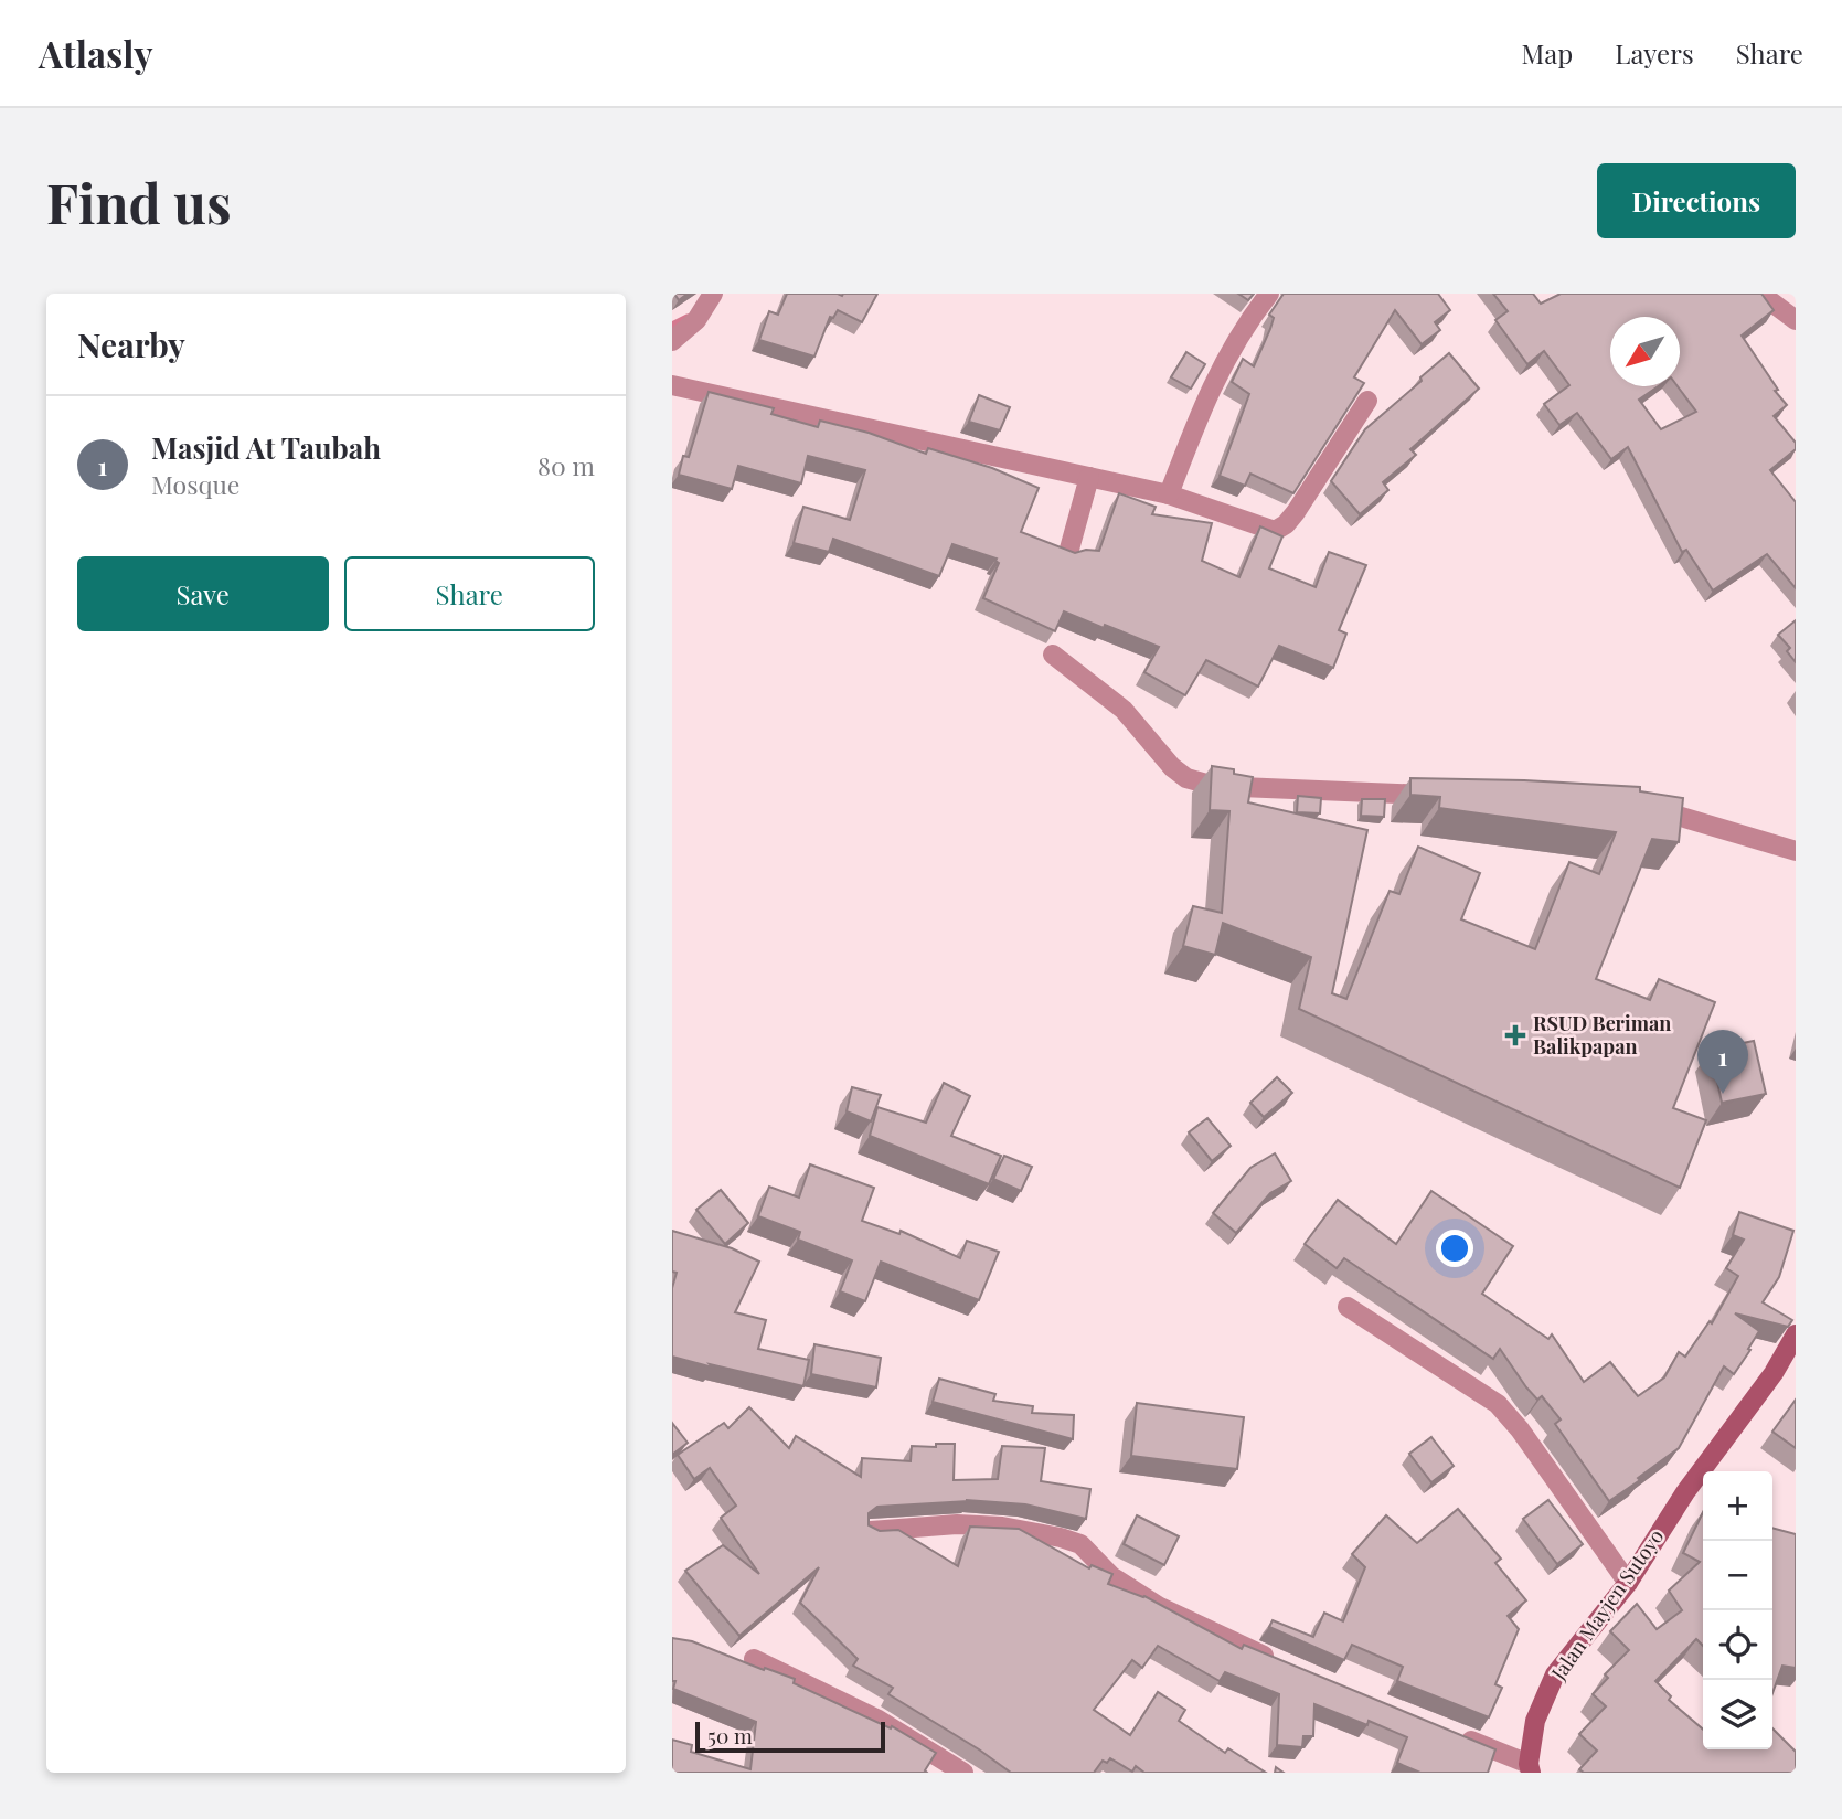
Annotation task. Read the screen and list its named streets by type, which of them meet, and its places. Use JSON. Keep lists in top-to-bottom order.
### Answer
{
  "streets": {
    "main road": ["Jalan Mayjen Sutoyo"]
  },
  "places": {
    "health": ["RSUD Beriman Balikpapan"]
  },
  "scale_bar": "50 m",
  "north": "bottom left",
  "page": {
    "header": "Atlasly",
    "nav": ["Map", "Layers", "Share"],
    "buttons": [
      "Directions",
      ["Save", "Share"]
    ],
    "title": "Find us",
    "heading": "Nearby",
    "list": [
      {
        "mark": "1",
        "name": "Masjid At Taubah",
        "note": "Mosque",
        "value": "80 m"
      }
    ],
    "pins": "1",
    "map_buttons": ["+", "−"],
    "scale": "50 m"
  }
}
